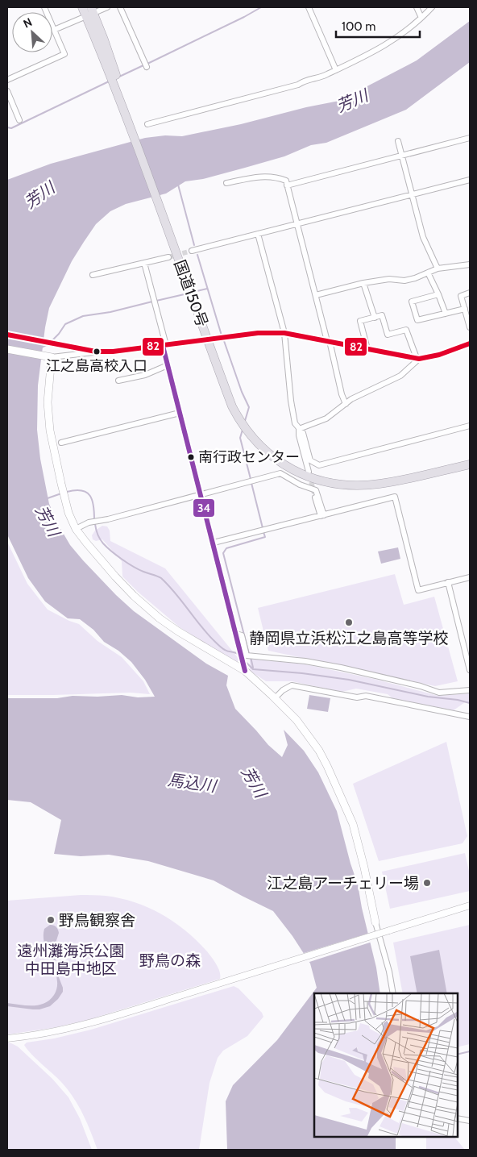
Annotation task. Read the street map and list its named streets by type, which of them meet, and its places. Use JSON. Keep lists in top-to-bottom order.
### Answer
{
  "streets": {
    "highway": ["国道150号"]
  },
  "water": ["芳川", "馬込川"],
  "parks": ["遠州灘海浜公園 中田島中地区", "野鳥の森"],
  "places": [
    "江之島高校入口",
    "南行政センター",
    "静岡県立浜松江之島高等学校",
    "江之島アーチェリー場",
    "野鳥観察舎"
  ],
  "lines": ["transit line 82", "transit line 34"],
  "scale_bar": "100 m",
  "north": "top left"
}
